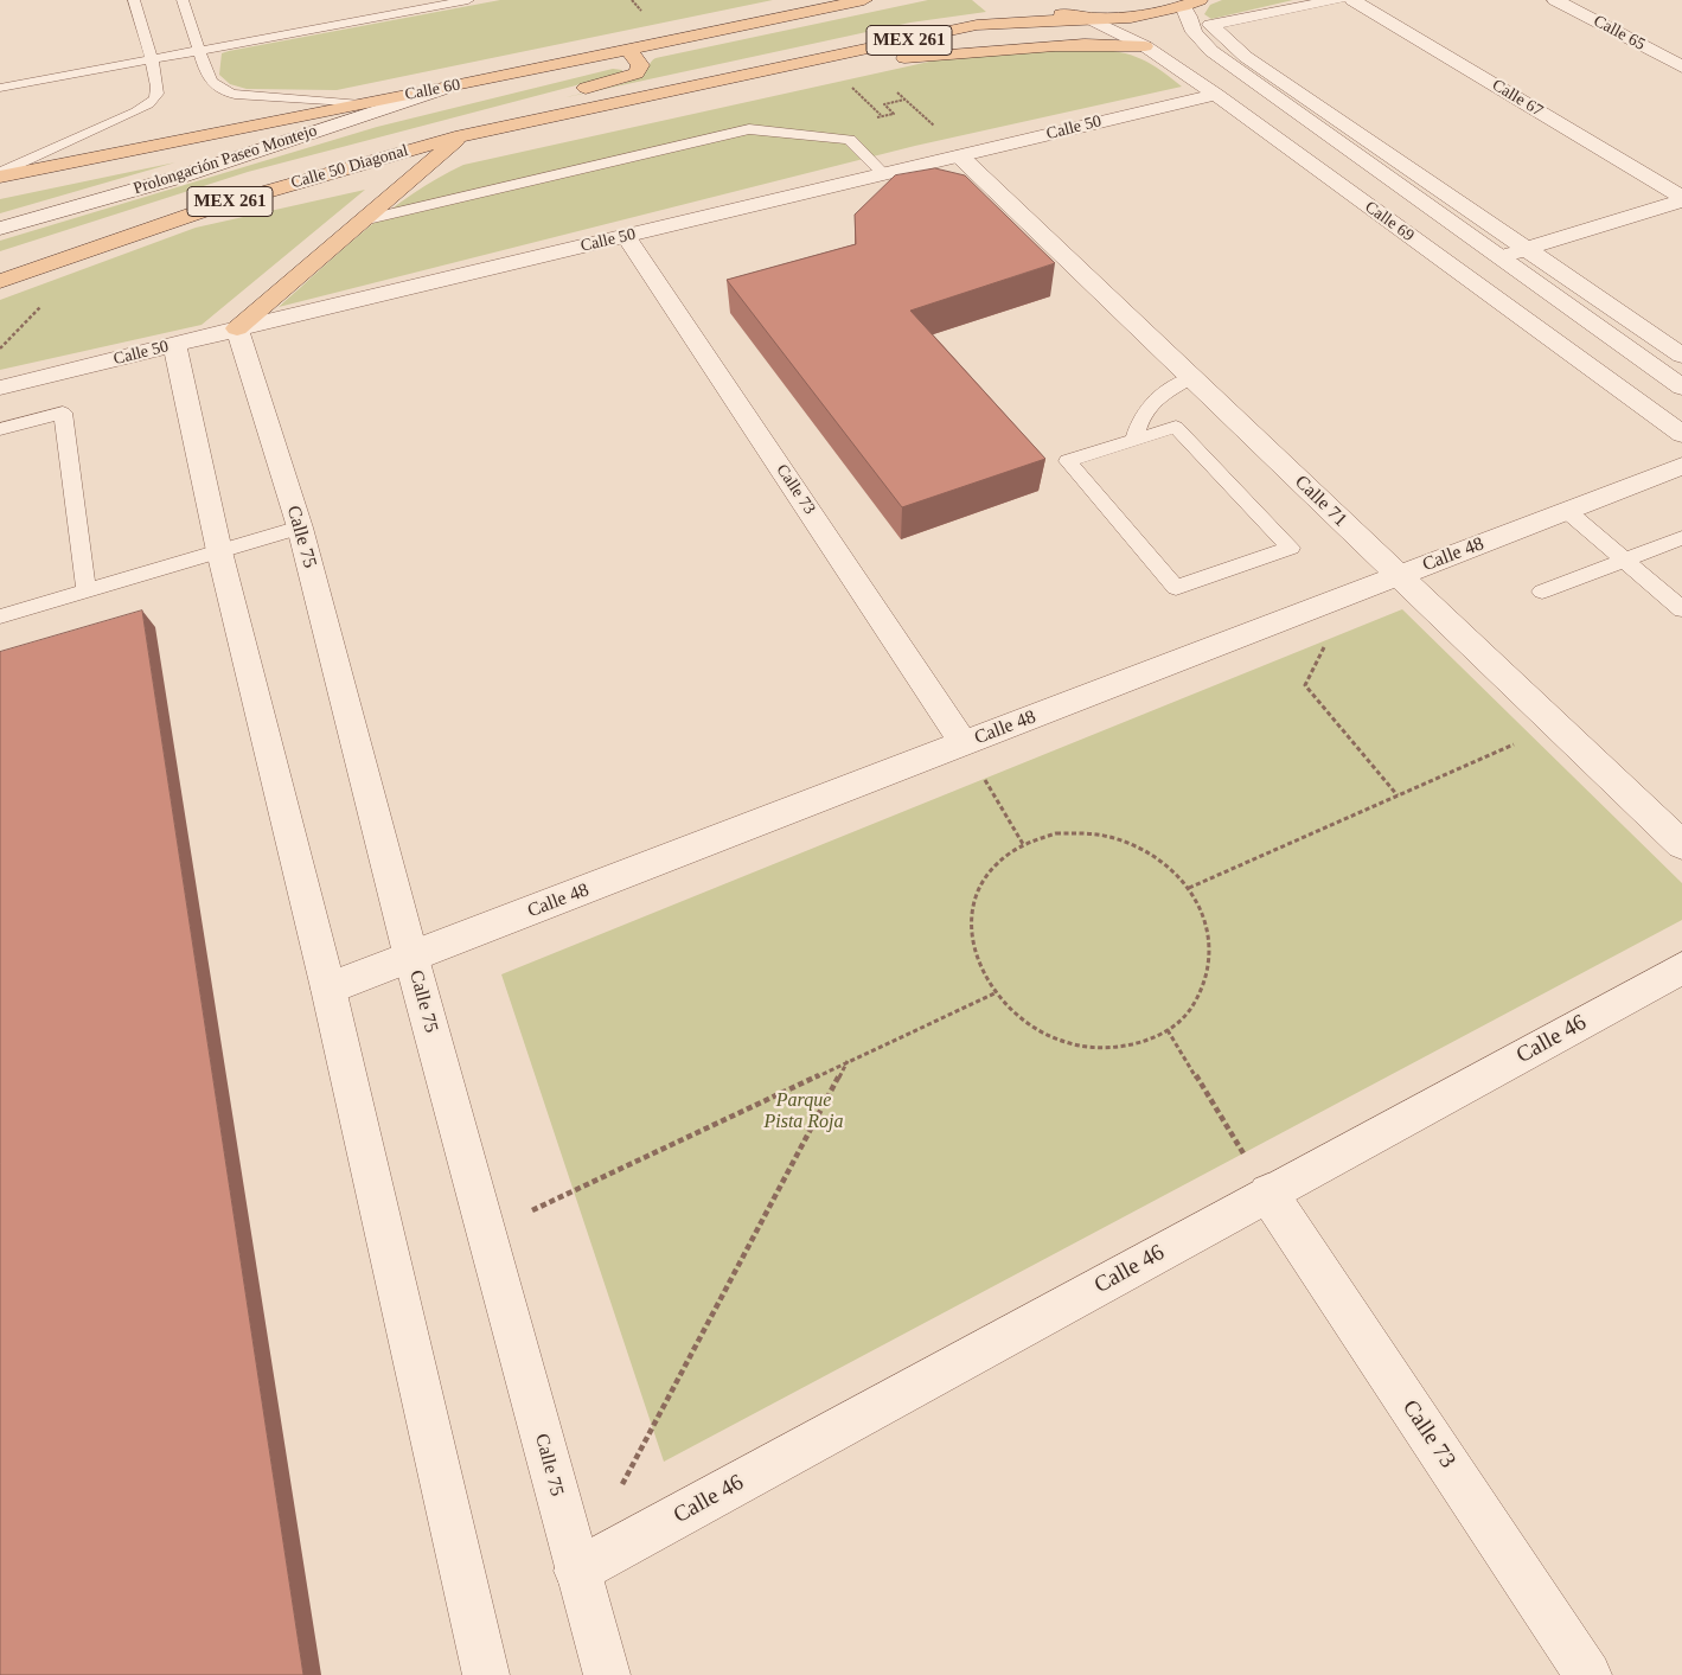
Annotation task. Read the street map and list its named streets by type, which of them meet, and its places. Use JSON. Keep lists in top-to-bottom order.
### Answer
{
  "streets": {
    "main road": ["MEX 261", "Calle 60", "Calle 50 Diagonal"],
    "street": [
      "Calle 65",
      "Calle 67",
      "Calle 50",
      "Prolongación Paseo Montejo",
      "Calle 69",
      "Calle 73",
      "Calle 71",
      "Calle 75",
      "Calle 48",
      "Calle 46"
    ]
  },
  "crossings": [
    ["MEX 261", "Calle 50 Diagonal"],
    ["MEX 261", "Calle 69"],
    ["Calle 60", "Prolongación Paseo Montejo"],
    ["Calle 50", "Calle 69"],
    ["Calle 50", "Calle 73"],
    ["Calle 50", "Calle 71"],
    ["Calle 50", "Calle 75"],
    ["Calle 73", "Calle 48"],
    ["Calle 73", "Calle 46"],
    ["Calle 71", "Calle 48"],
    ["Calle 75", "Calle 48"],
    ["Calle 75", "Calle 46"]
  ],
  "parks": ["Parque Pista Roja"]
}
